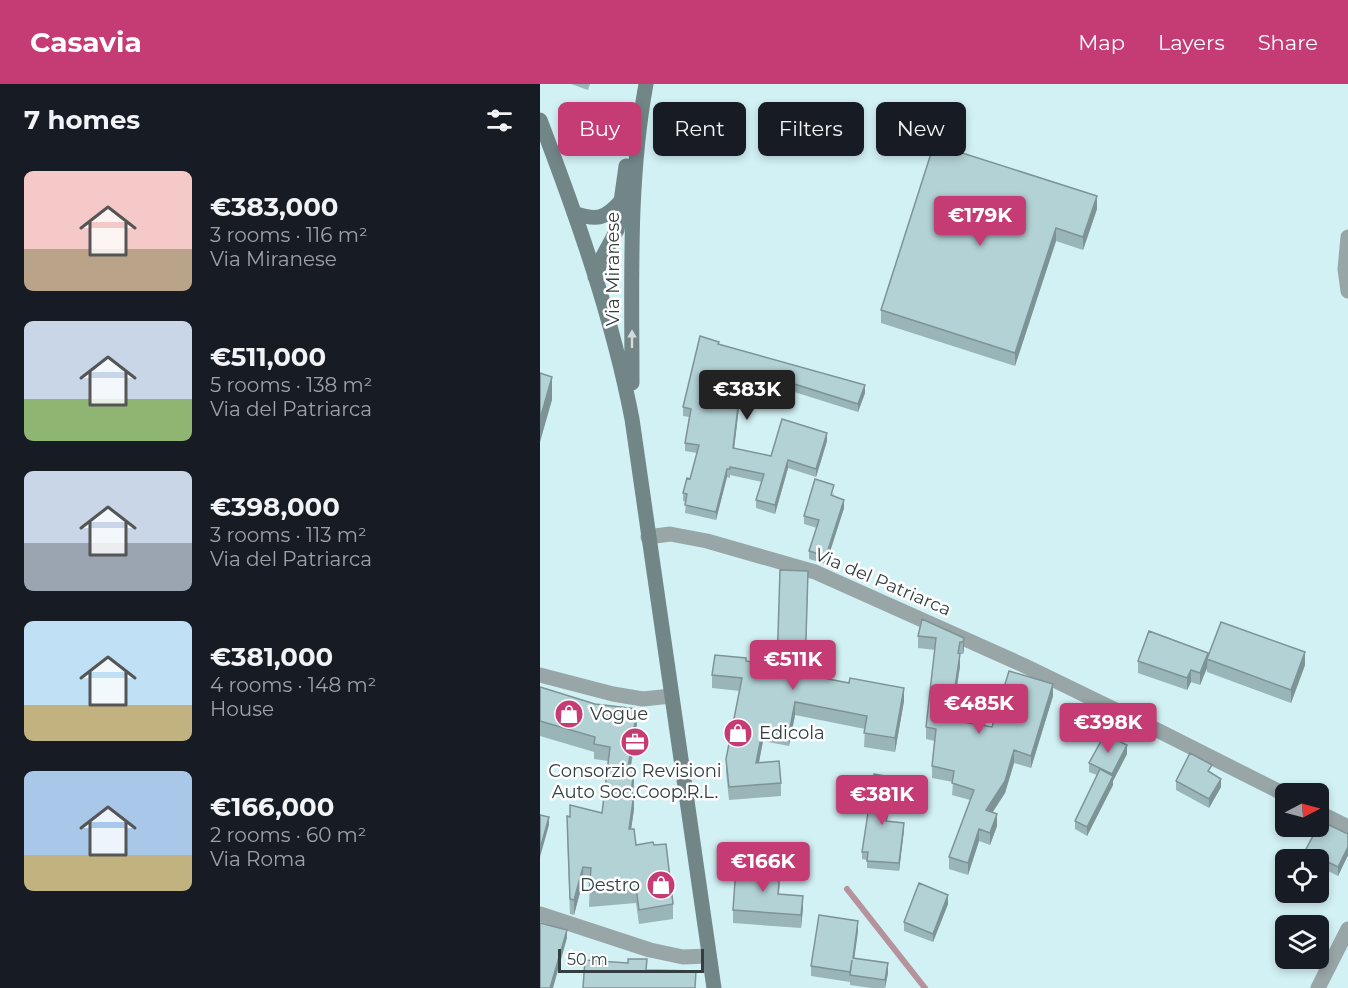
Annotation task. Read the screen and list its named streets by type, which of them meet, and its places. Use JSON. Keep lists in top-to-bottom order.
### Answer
{
  "streets": {
    "main road": ["Via Miranese"],
    "street": ["Via del Patriarca"]
  },
  "crossings": [
    ["Via Miranese", "Via del Patriarca"]
  ],
  "places": {
    "shop": ["Vogue", "Edicola", "Destro"],
    "office": ["Consorzio Revisioni Auto Soc.Coop.R.L."]
  },
  "scale_bar": "50 m",
  "north": "right",
  "page": {
    "header": "Casavia",
    "nav": ["Map", "Layers", "Share"],
    "heading": "7 homes",
    "chip": [
      "Buy",
      "Rent",
      "Filters",
      "New"
    ],
    "list": [
      {
        "name": "€383,000",
        "note": "3 rooms · 116 m² · Via Miranese"
      },
      {
        "name": "€511,000",
        "note": "5 rooms · 138 m² · Via del Patriarca"
      },
      {
        "name": "€398,000",
        "note": "3 rooms · 113 m² · Via del Patriarca"
      },
      {
        "name": "€381,000",
        "note": "4 rooms · 148 m² · House"
      },
      {
        "name": "€166,000",
        "note": "2 rooms · 60 m² · Via Roma"
      }
    ],
    "price": [
      "€179K",
      "€383K",
      "€511K",
      "€485K",
      "€398K",
      "€381K",
      "€166K"
    ],
    "scale": "50 m"
  }
}
